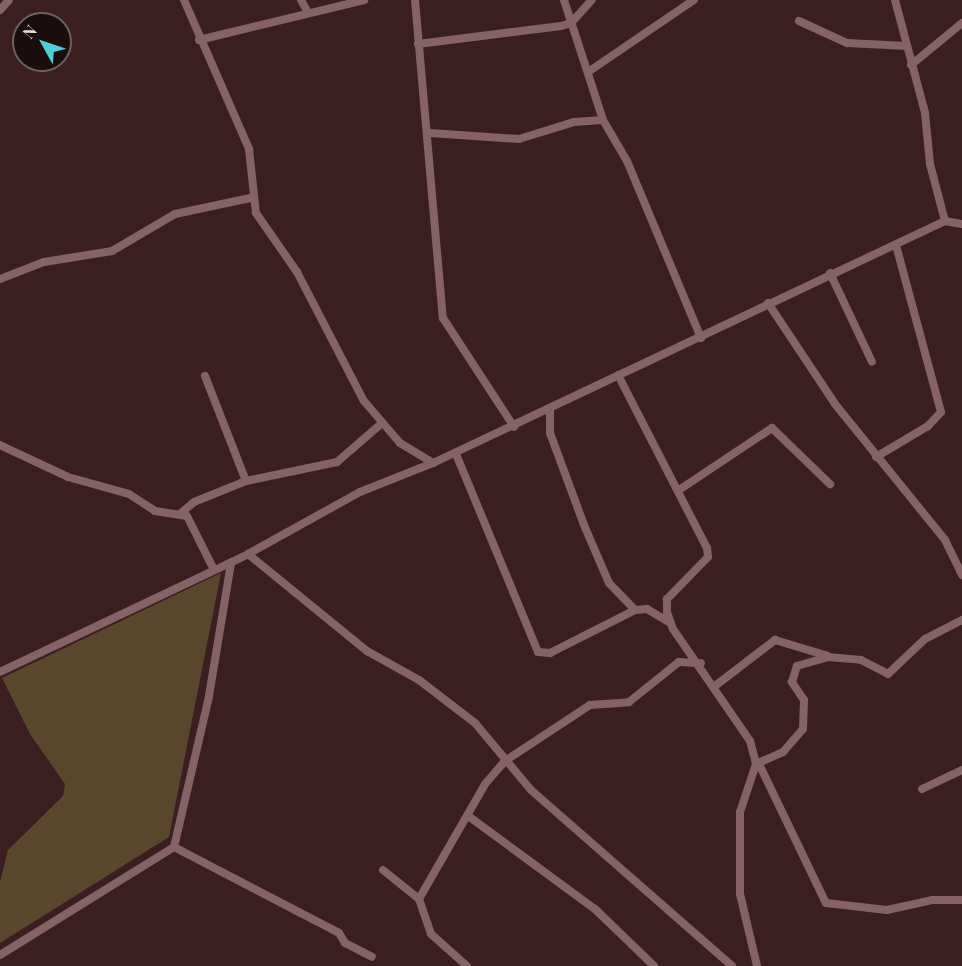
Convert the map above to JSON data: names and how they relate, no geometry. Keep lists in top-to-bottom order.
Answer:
{
  "north": "top left"
}
